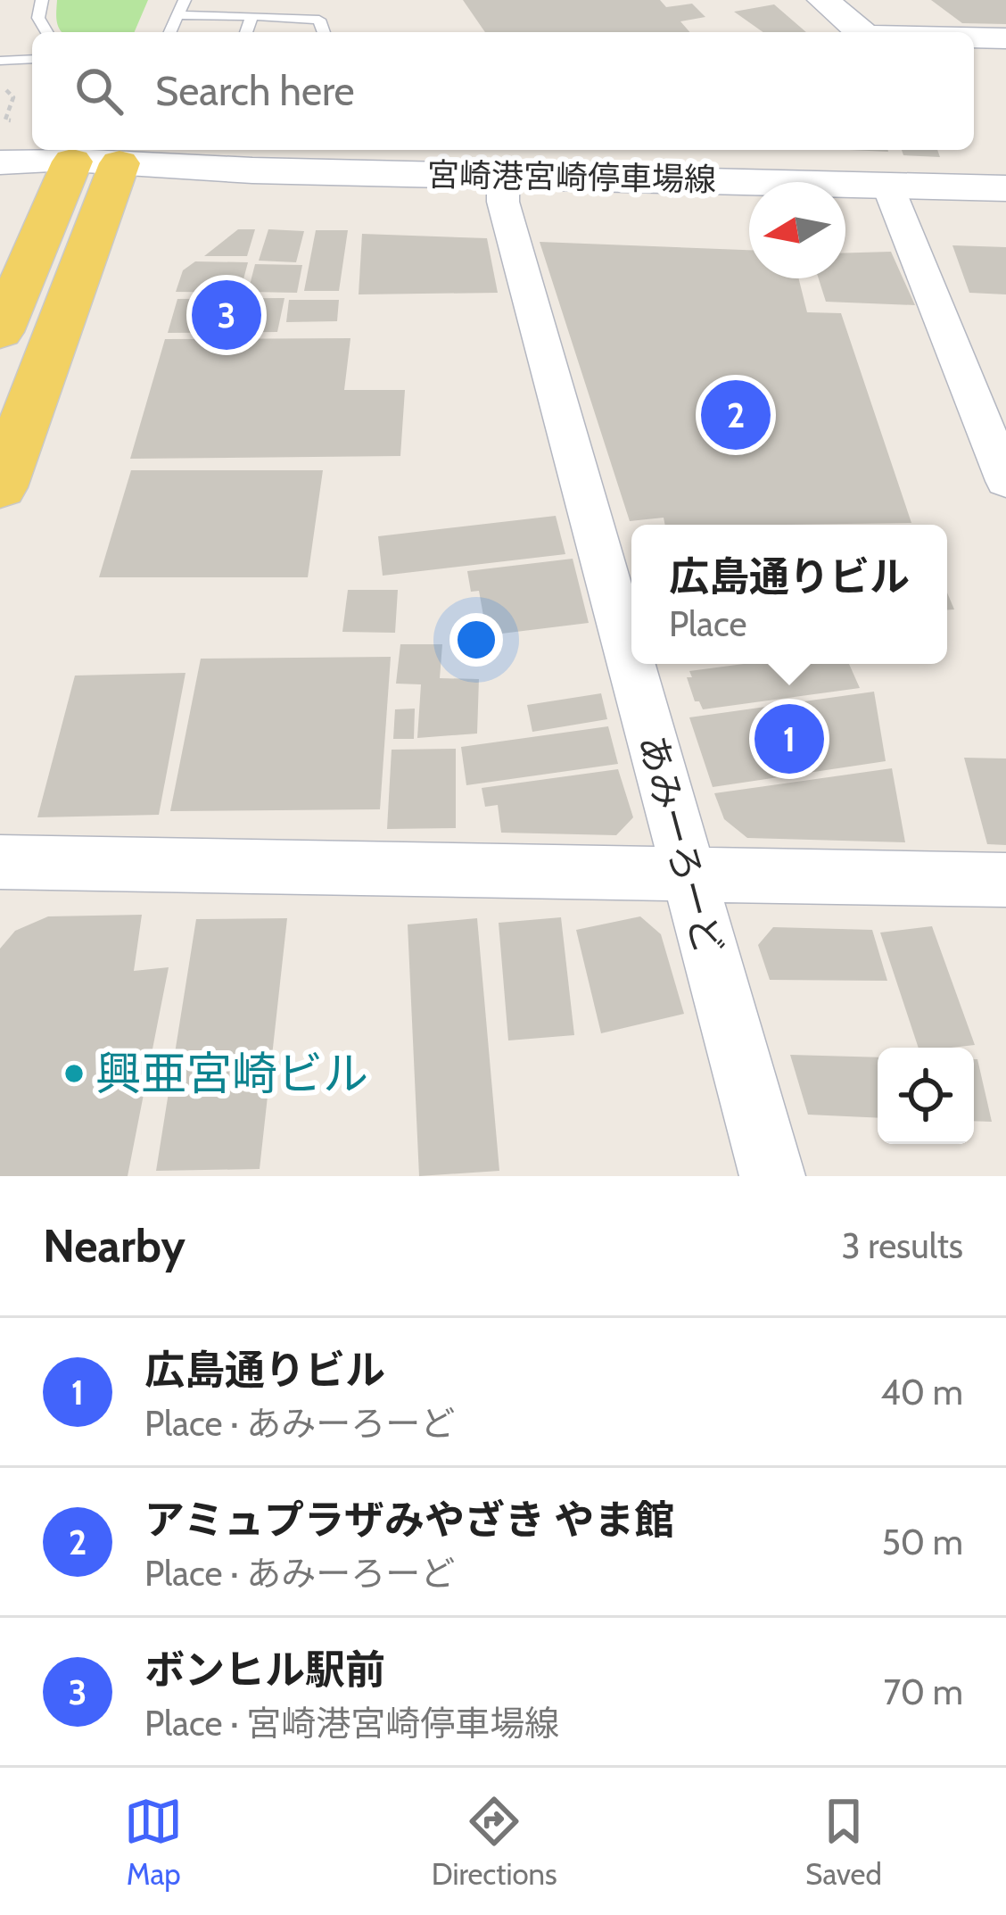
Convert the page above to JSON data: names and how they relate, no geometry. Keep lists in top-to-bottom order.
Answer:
{
  "streets": {
    "main road": ["宮崎港宮崎停車場線"],
    "street": ["あみーろーど"]
  },
  "crossings": [
    ["宮崎港宮崎停車場線", "あみーろーど"]
  ],
  "places": ["興亜宮崎ビル"],
  "north": "left",
  "page": {
    "search": "Search here",
    "pins": ["3", "2", "1"],
    "popup": ["広島通りビル", "Place"],
    "heading": ["Nearby", "3 results"],
    "list": [
      {
        "mark": "1",
        "name": "広島通りビル",
        "note": "Place · あみーろーど",
        "value": "40 m"
      },
      {
        "mark": "2",
        "name": "アミュプラザみやざき やま館",
        "note": "Place · あみーろーど",
        "value": "50 m"
      },
      {
        "mark": "3",
        "name": "ボンヒル駅前",
        "note": "Place · 宮崎港宮崎停車場線",
        "value": "70 m"
      }
    ],
    "nav": ["Map", "Directions", "Saved"]
  }
}
